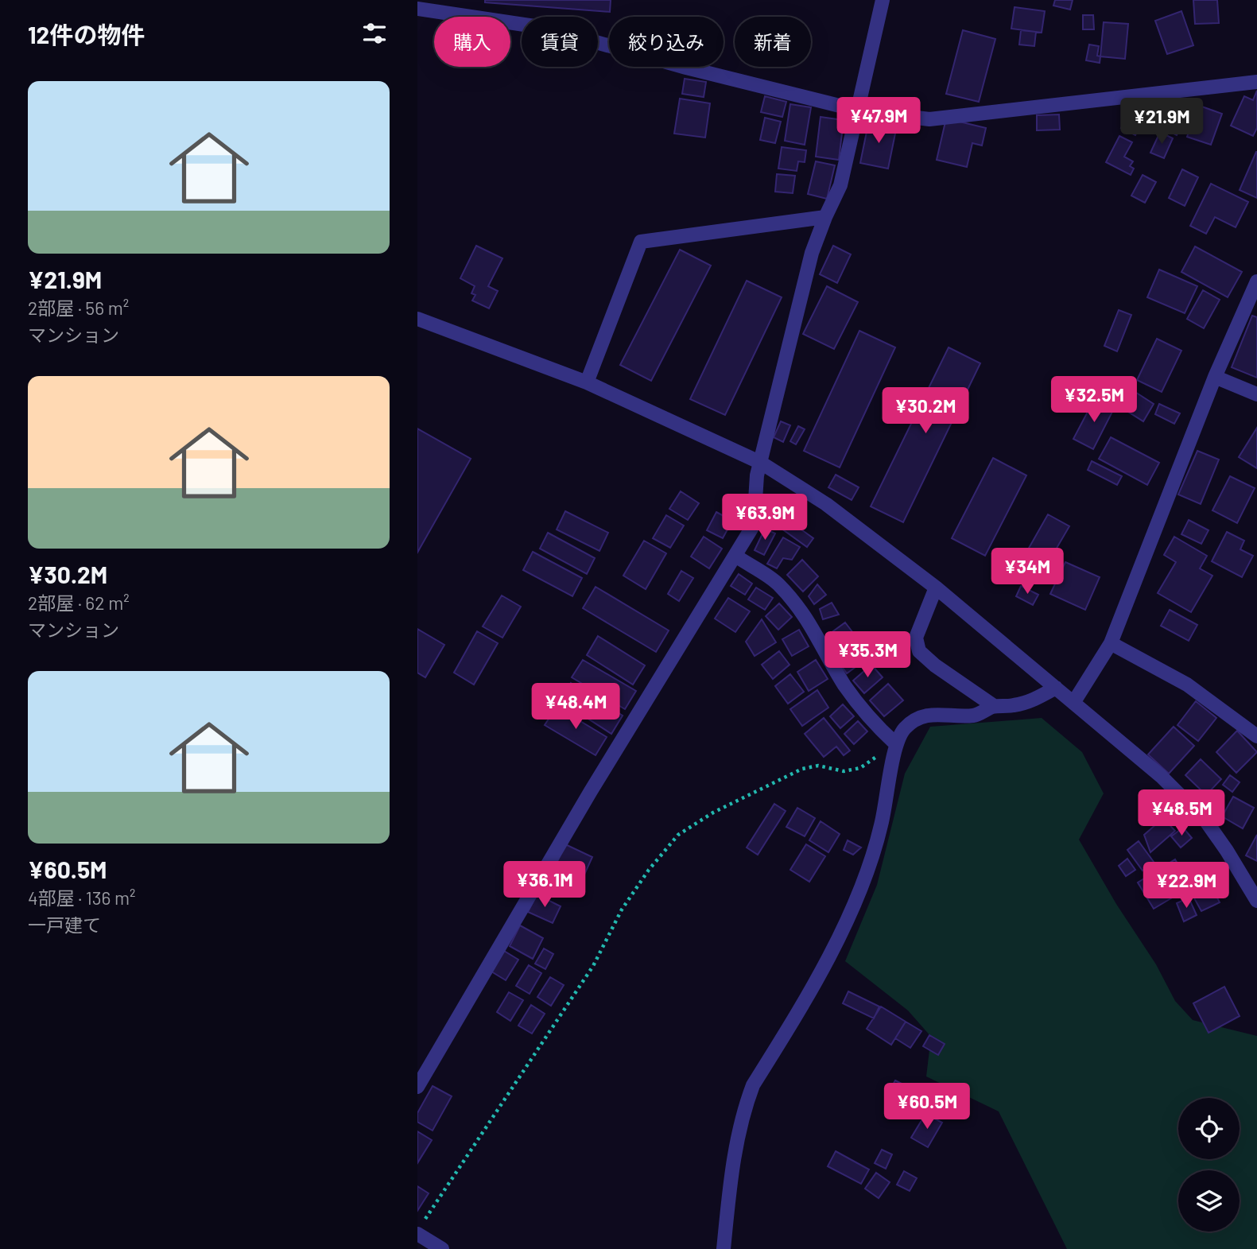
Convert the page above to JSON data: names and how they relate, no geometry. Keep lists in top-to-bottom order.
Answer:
{
  "page": {
    "heading": "12件の物件",
    "chip": [
      "購入",
      "賃貸",
      "絞り込み",
      "新着"
    ],
    "list": [
      {
        "name": "¥21.9M",
        "note": "2部屋 · 56 m² · マンション"
      },
      {
        "name": "¥30.2M",
        "note": "2部屋 · 62 m² · マンション"
      },
      {
        "name": "¥60.5M",
        "note": "4部屋 · 136 m² · 一戸建て"
      }
    ],
    "price": [
      "¥47.9M",
      "¥21.9M",
      "¥32.5M",
      "¥30.2M",
      "¥63.9M",
      "¥34M",
      "¥35.3M",
      "¥48.4M",
      "¥48.5M",
      "¥36.1M",
      "¥22.9M",
      "¥60.5M"
    ]
  }
}
